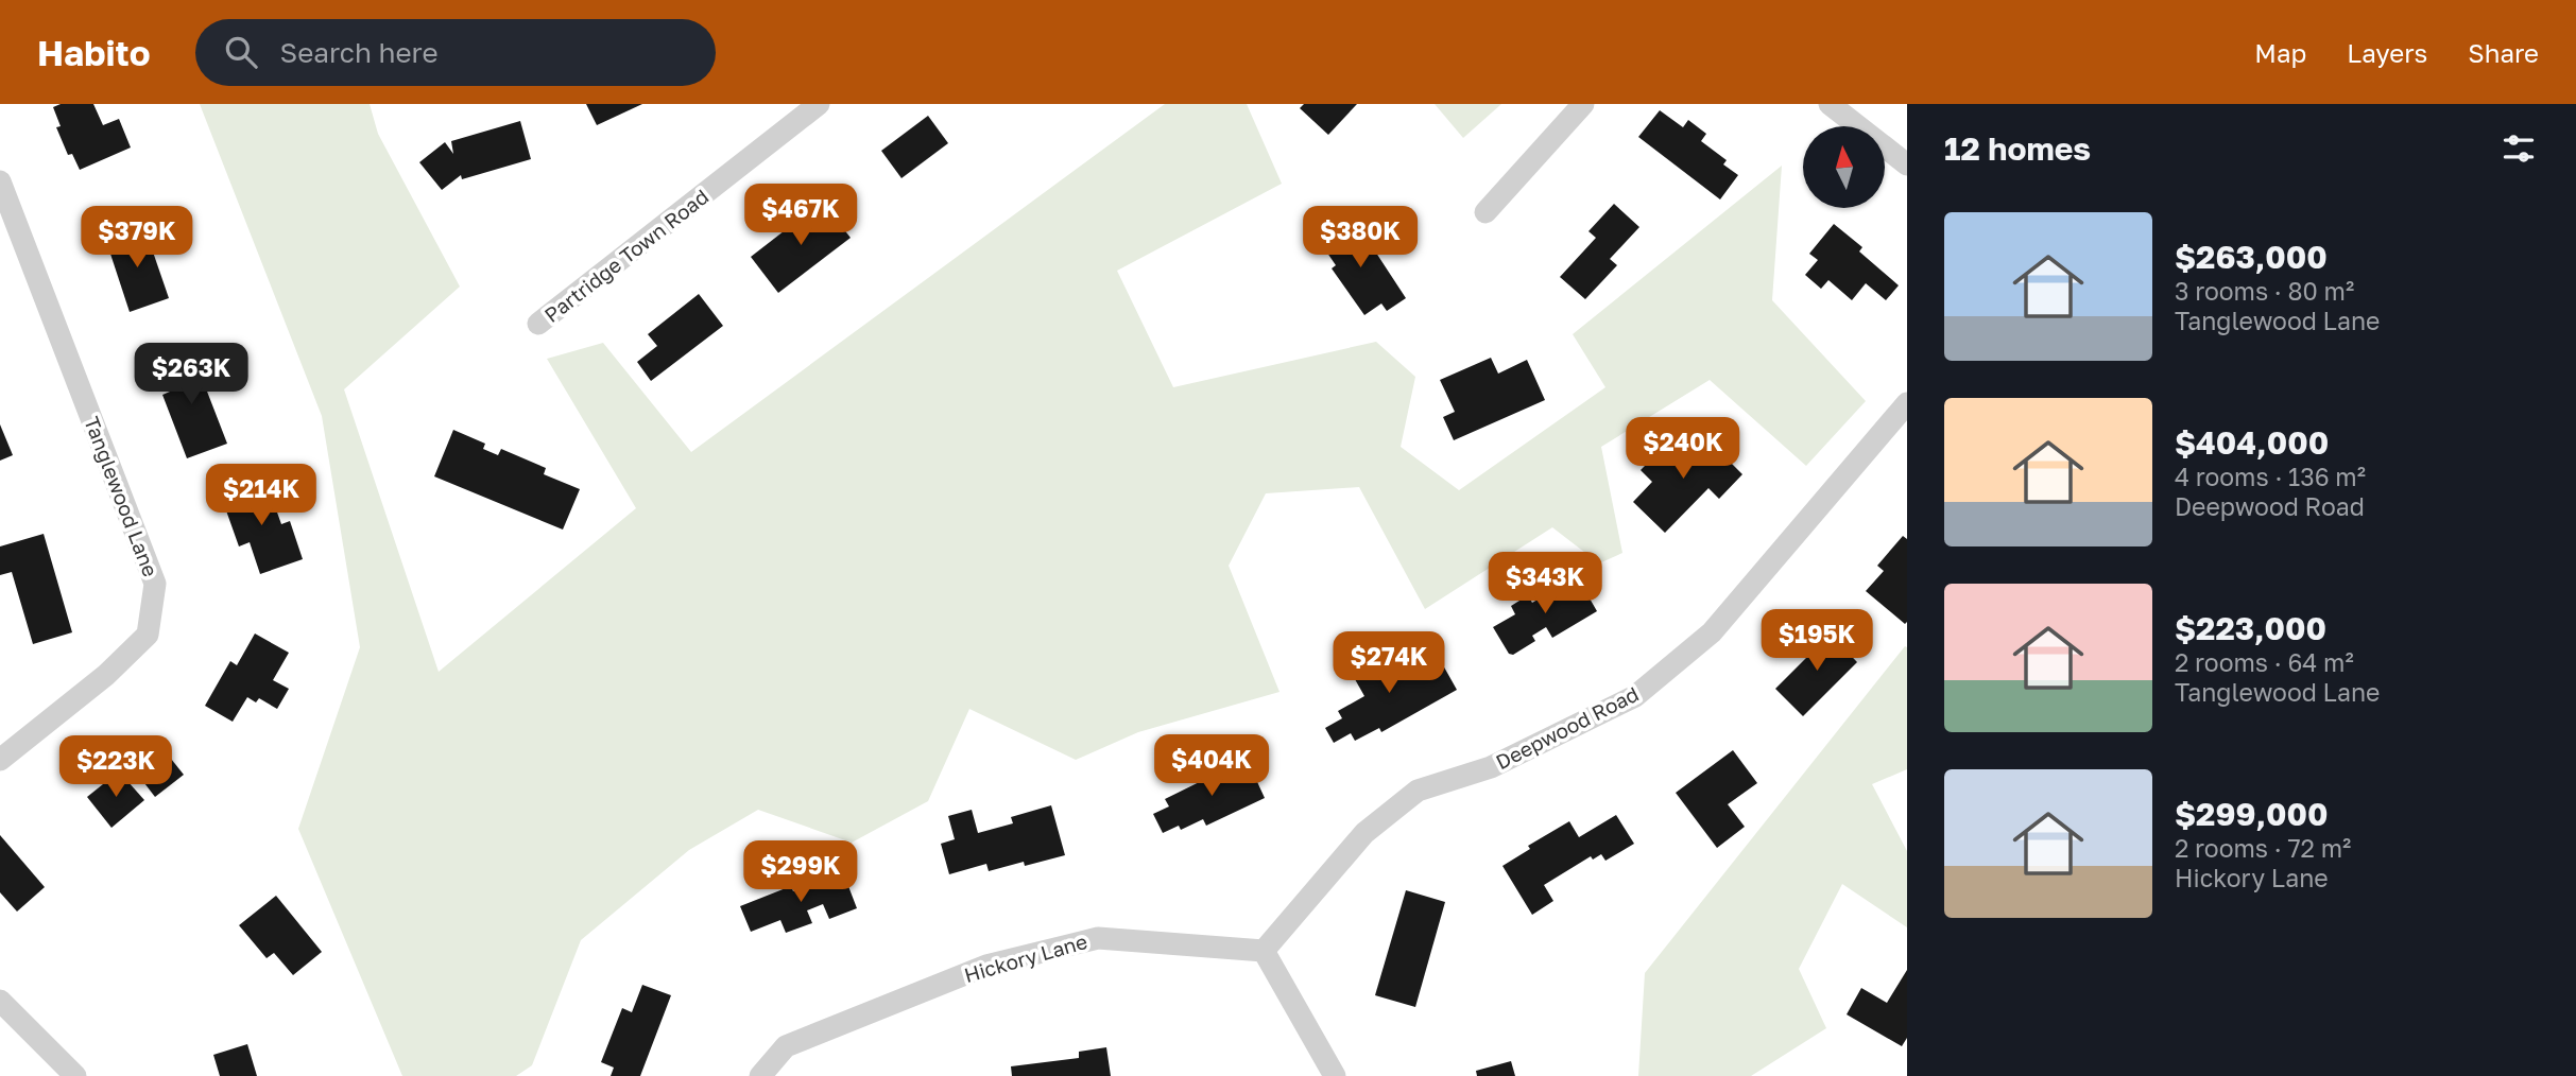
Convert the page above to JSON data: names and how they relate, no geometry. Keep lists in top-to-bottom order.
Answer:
{
  "streets": {
    "street": [
      "Partridge Town Road",
      "Tanglewood Lane",
      "Deepwood Road",
      "Hickory Lane"
    ]
  },
  "crossings": [
    ["Deepwood Road", "Hickory Lane"]
  ],
  "north": "top",
  "page": {
    "header": "Habito",
    "search": "Search here",
    "nav": ["Map", "Layers", "Share"],
    "heading": "12 homes",
    "price": [
      "$467K",
      "$379K",
      "$380K",
      "$263K",
      "$240K",
      "$214K",
      "$343K",
      "$195K",
      "$274K",
      "$404K",
      "$223K",
      "$299K"
    ],
    "list": [
      {
        "name": "$263,000",
        "note": "3 rooms · 80 m² · Tanglewood Lane"
      },
      {
        "name": "$404,000",
        "note": "4 rooms · 136 m² · Deepwood Road"
      },
      {
        "name": "$223,000",
        "note": "2 rooms · 64 m² · Tanglewood Lane"
      },
      {
        "name": "$299,000",
        "note": "2 rooms · 72 m² · Hickory Lane"
      }
    ]
  }
}
